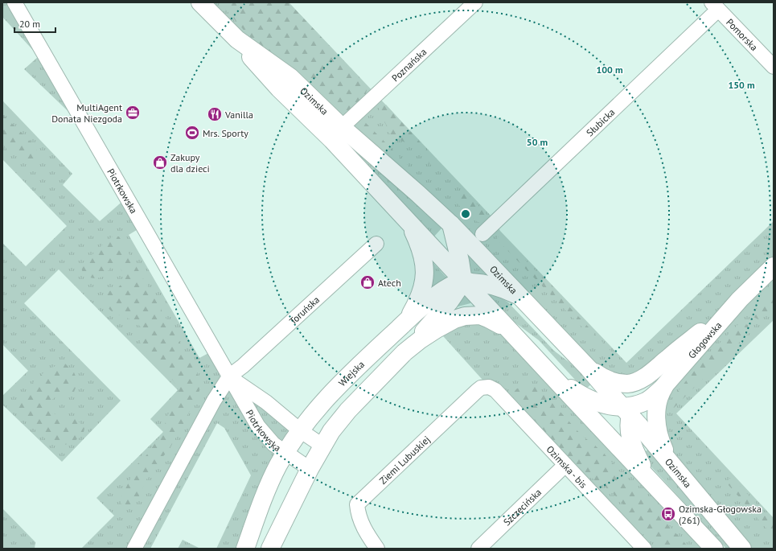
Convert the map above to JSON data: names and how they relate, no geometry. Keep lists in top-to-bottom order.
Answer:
{
  "streets": {
    "street": [
      "Pomorska",
      "Poznańska",
      "Ozimska",
      "Słubicka",
      "Piotrkowska",
      "Toruńska",
      "Głogowska",
      "Wiejska",
      "Ziemi Lubuskiej",
      "Ozimska - bis",
      "Szczecińska"
    ]
  },
  "crossings": [
    ["Pomorska", "Słubicka"],
    ["Poznańska", "Ozimska"],
    ["Ozimska", "Głogowska"],
    ["Ozimska", "Wiejska"],
    ["Piotrkowska", "Toruńska"],
    ["Piotrkowska", "Wiejska"],
    ["Ziemi Lubuskiej", "Ozimska - bis"],
    ["Ozimska - bis", "Szczecińska"]
  ],
  "places": {
    "office": ["MultiAgent Donata Niezgoda"],
    "restaurant": ["Vanilla"],
    "sports": ["Mrs. Sporty"],
    "shop": ["Zakupy dla dzieci", "Atech"],
    "bus stop": ["Ozimska-Głogowska (261)"]
  },
  "scale_bar": "20 m",
  "rings": ["100 m", "150 m", "50 m"]
}
